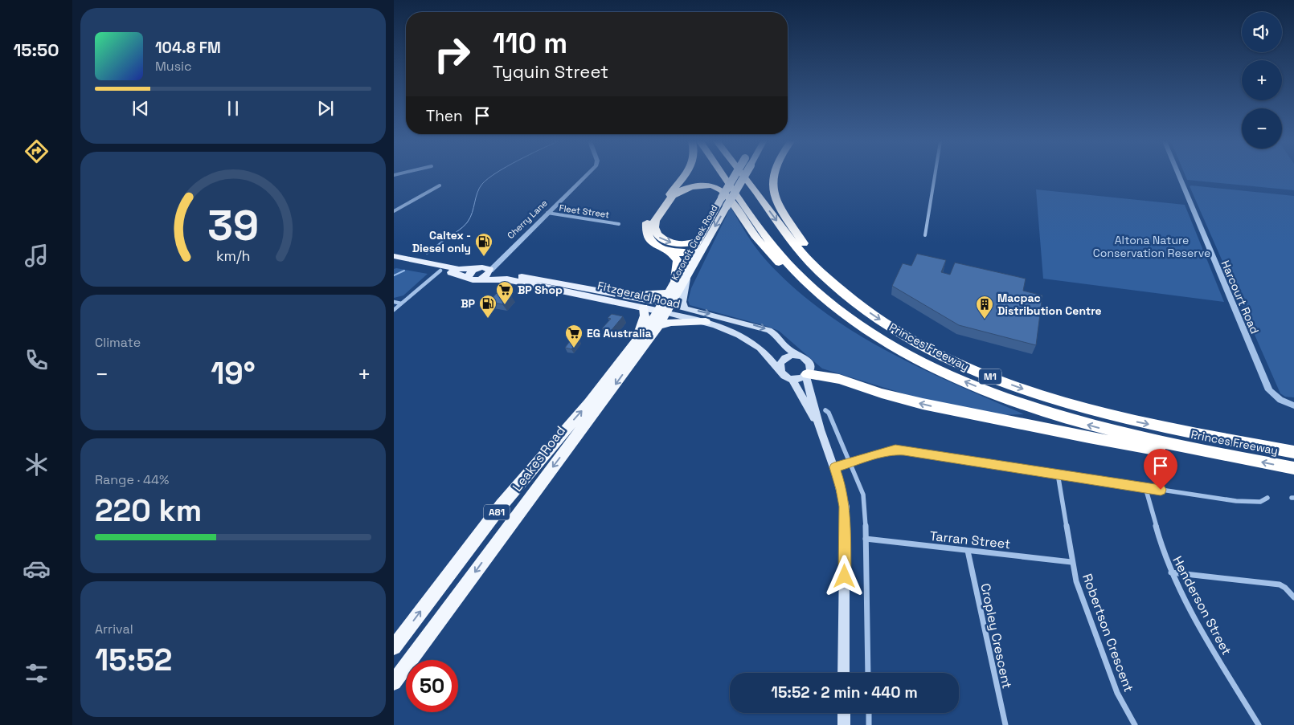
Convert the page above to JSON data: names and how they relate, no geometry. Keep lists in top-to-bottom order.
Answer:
{
  "streets": {
    "highway": [
      "Kororoit Creek Road",
      "Princes Freeway",
      "M1",
      "Leakes Road",
      "A81"
    ],
    "main road": ["Fitzgerald Road"],
    "street": [
      "Fleet Street",
      "Cherry Lane",
      "Harcourt Road",
      "Tarran Street",
      "Henderson Street",
      "Robertson Crescent",
      "Cropley Crescent"
    ]
  },
  "crossings": [
    ["Fleet Street", "Cherry Lane"],
    ["Cherry Lane", "Fitzgerald Road"],
    ["Kororoit Creek Road", "Fitzgerald Road"],
    ["Kororoit Creek Road", "Leakes Road"],
    ["Fitzgerald Road", "Leakes Road"],
    ["Tarran Street", "Robertson Crescent"],
    ["Tarran Street", "Cropley Crescent"]
  ],
  "parks": ["Altona Nature Conservation Reserve"],
  "places": {
    "fuel station": ["Caltex - Diesel only", "BP"],
    "supermarket": ["BP Shop", "EG Australia"],
    "building": ["Macpac Distribution Centre"]
  },
  "page": {
    "tabs": "15:50",
    "map_buttons": ["+", "−"],
    "turn": ["110 m", "Tyquin Street"],
    "song": ["104.8 FM", "Music"],
    "then": "Then",
    "tile": [
      "Climate",
      ["Range · 44%", "220 km"],
      ["Arrival", "15:52"]
    ],
    "heat": ["−", "19°", "+"],
    "limit": "50",
    "trip": "15:52 · 2 min · 440 m",
    "gauge": ["39", "km/h"]
  }
}
